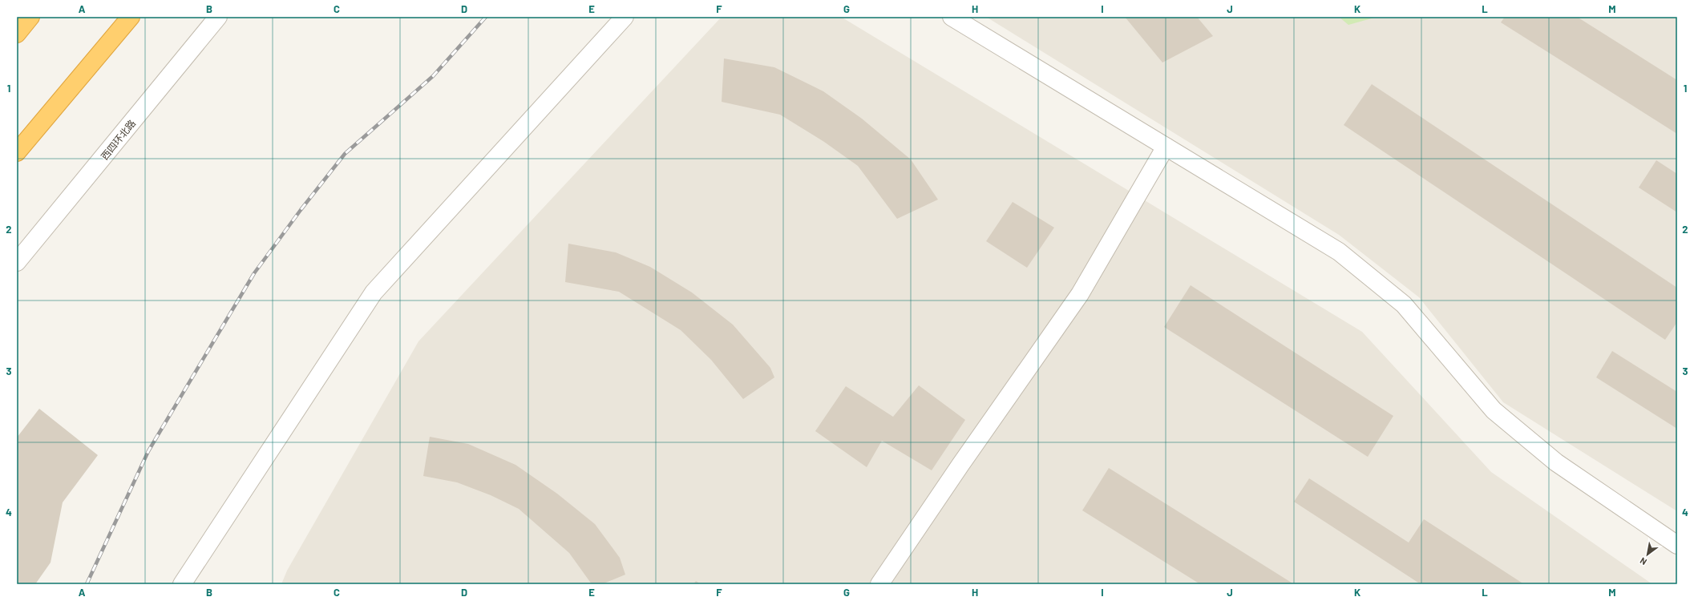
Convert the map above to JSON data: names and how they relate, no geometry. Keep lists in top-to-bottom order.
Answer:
{
  "streets": {
    "street": ["西四环北路"]
  },
  "north": "bottom left",
  "grid": {
    "columns": [
      "A",
      "B",
      "C",
      "D",
      "E",
      "F",
      "G",
      "H",
      "I",
      "J",
      "K",
      "L",
      "M"
    ],
    "rows": [
      "1",
      "2",
      "3",
      "4"
    ]
  }
}
